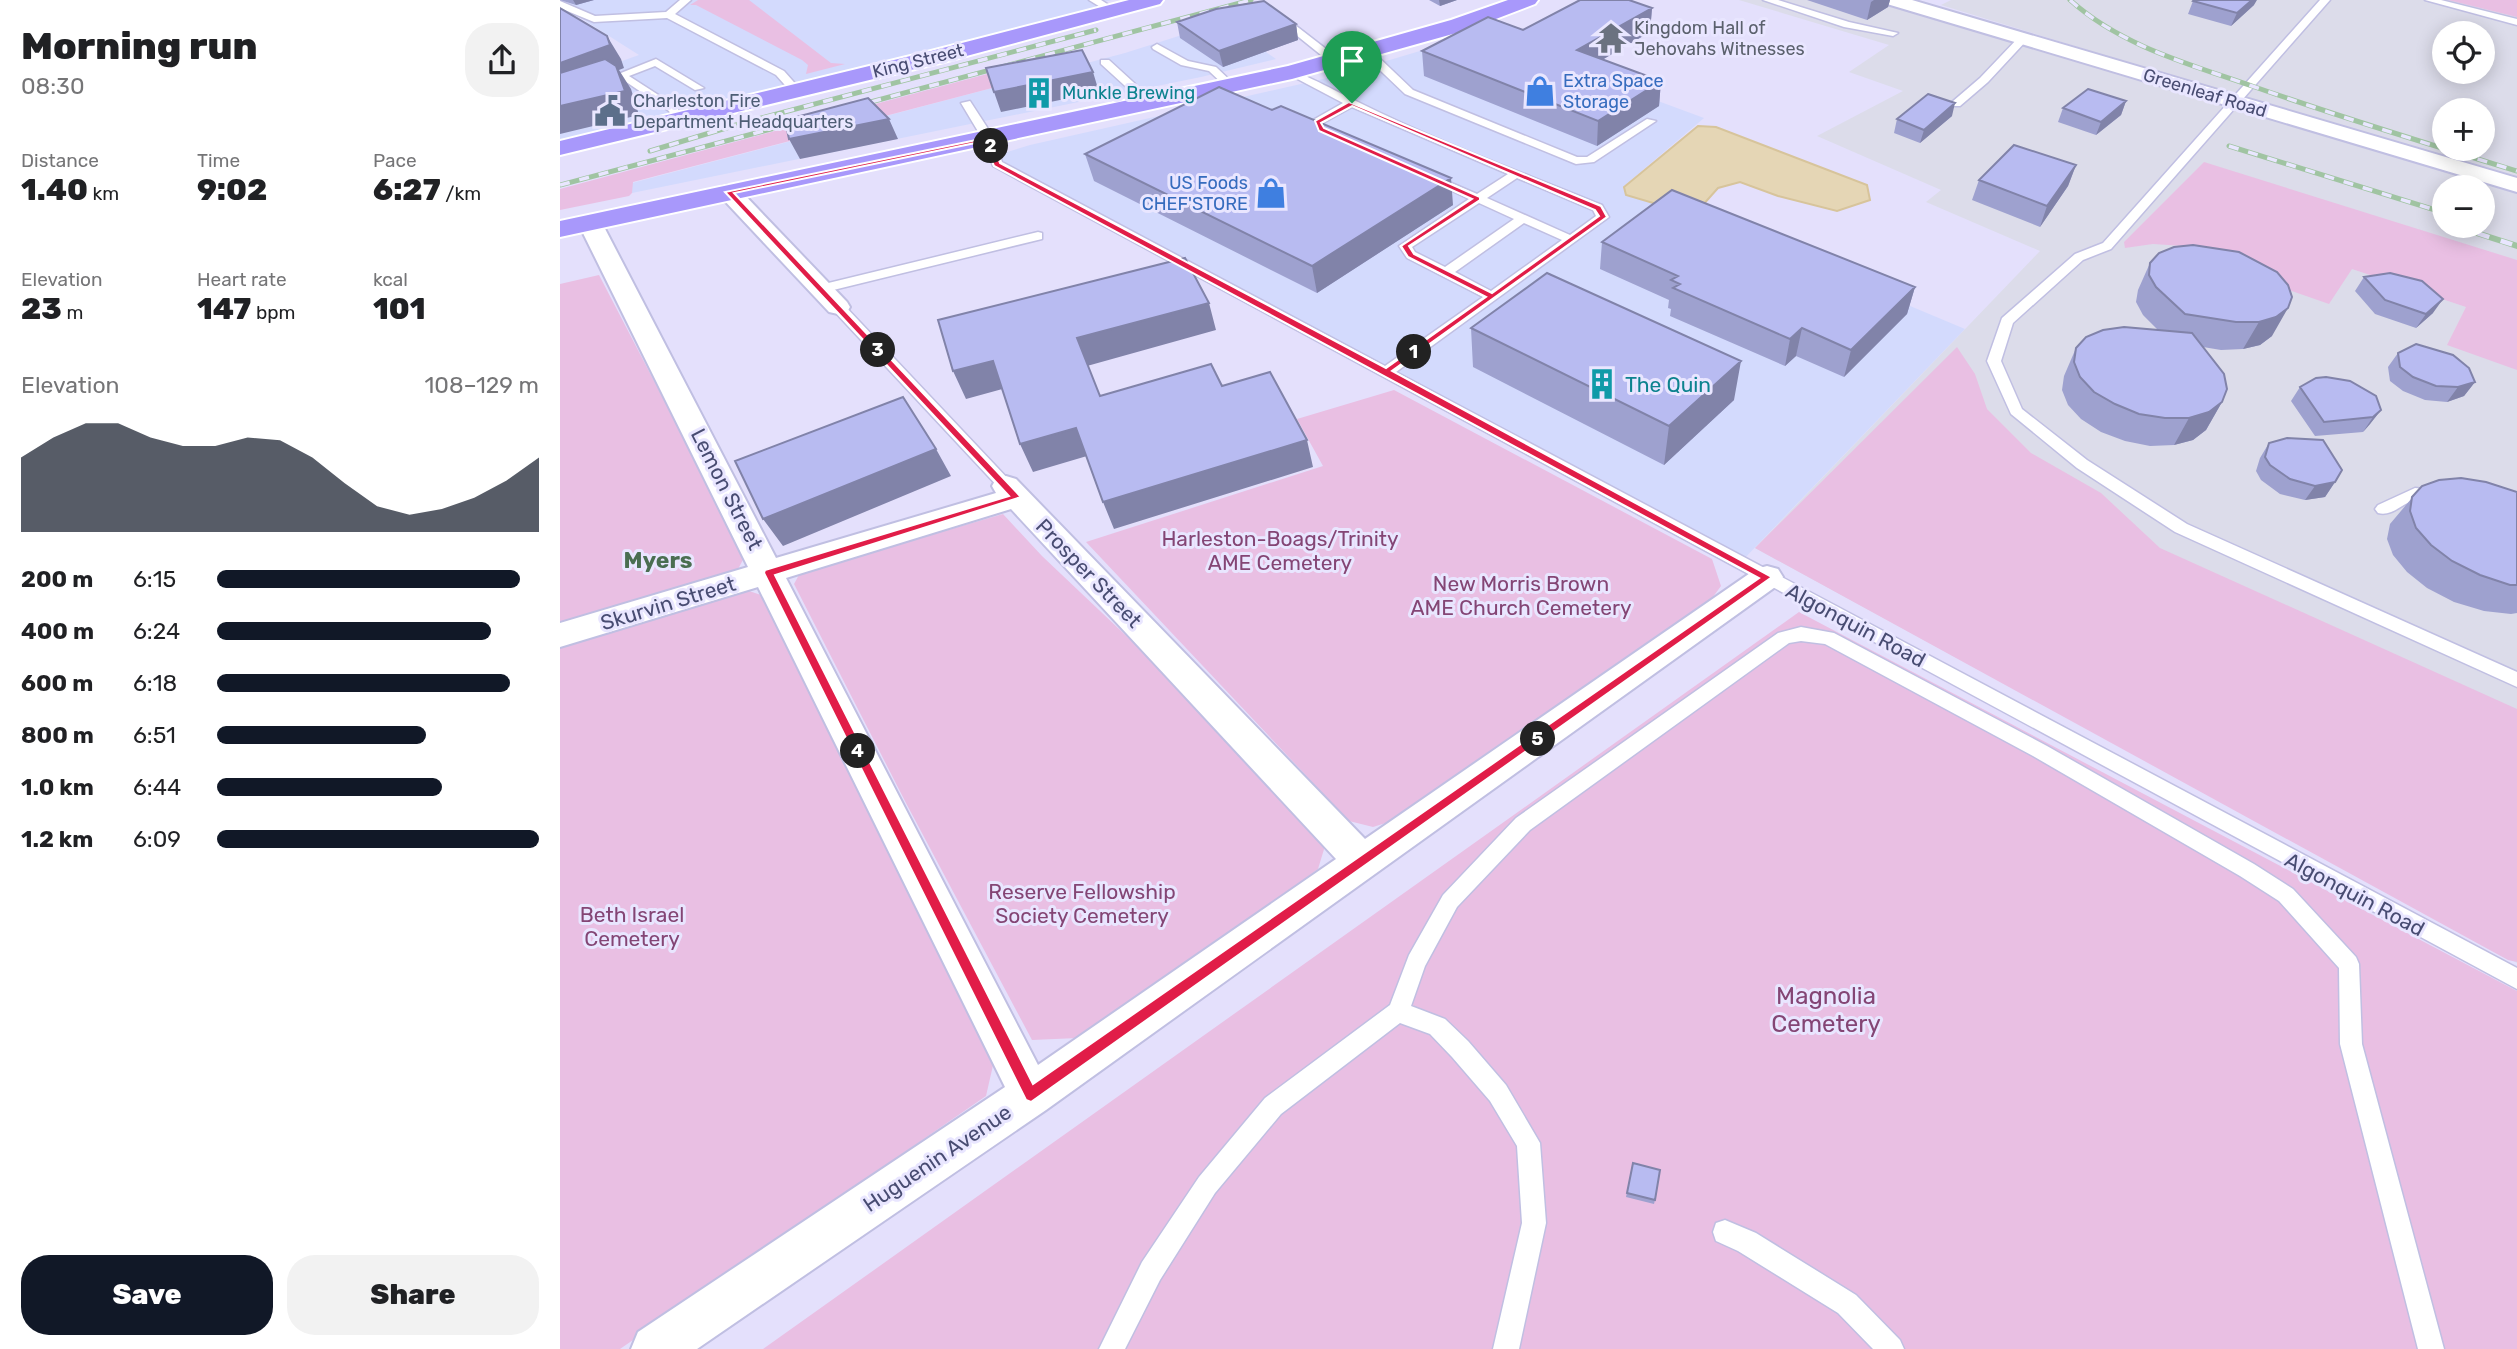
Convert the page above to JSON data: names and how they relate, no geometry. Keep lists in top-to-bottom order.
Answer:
{
  "streets": {
    "main road": ["King Street"],
    "street": [
      "Greenleaf Road",
      "Lemon Street",
      "Prosper Street",
      "Skurvin Street",
      "Huguenin Avenue"
    ],
    "lane": ["Algonquin Road"]
  },
  "crossings": [
    ["Lemon Street", "Skurvin Street"],
    ["Lemon Street", "Huguenin Avenue"],
    ["Prosper Street", "Skurvin Street"],
    ["Prosper Street", "Huguenin Avenue"],
    ["Algonquin Road", "Huguenin Avenue"]
  ],
  "districts": ["Myers"],
  "parks": [
    "Harleston-Boags/Trinity AME Cemetery",
    "New Morris Brown AME Church Cemetery",
    "Reserve Fellowship Society Cemetery",
    "Beth Israel Cemetery",
    "Magnolia Cemetery"
  ],
  "places": {
    "temple": ["Kingdom Hall of Jehovahs Witnesses"],
    "shop": ["Extra Space Storage", "US Foods CHEF'STORE"],
    "building": ["Munkle Brewing", "The Quin"],
    "public building": ["Charleston Fire Department Headquarters"]
  },
  "page": {
    "heading": ["Morning run", "08:30"],
    "map_buttons": ["+", "−"],
    "stats": [
      ["Distance", "1.40 km"],
      ["Time", "9:02"],
      ["Pace", "6:27 /km"],
      ["Elevation", "23 m"],
      ["Heart rate", "147 bpm"],
      ["kcal", "101"]
    ],
    "pins": [
      "2",
      "3",
      "1",
      "5",
      "4"
    ],
    "chart": ["Elevation", "108–129 m"],
    "list": [
      {
        "name": "200 m",
        "note": "6:15"
      },
      {
        "name": "400 m",
        "note": "6:24"
      },
      {
        "name": "600 m",
        "note": "6:18"
      },
      {
        "name": "800 m",
        "note": "6:51"
      },
      {
        "name": "1.0 km",
        "note": "6:44"
      },
      {
        "name": "1.2 km",
        "note": "6:09"
      }
    ],
    "buttons": ["Save", "Share"]
  }
}
